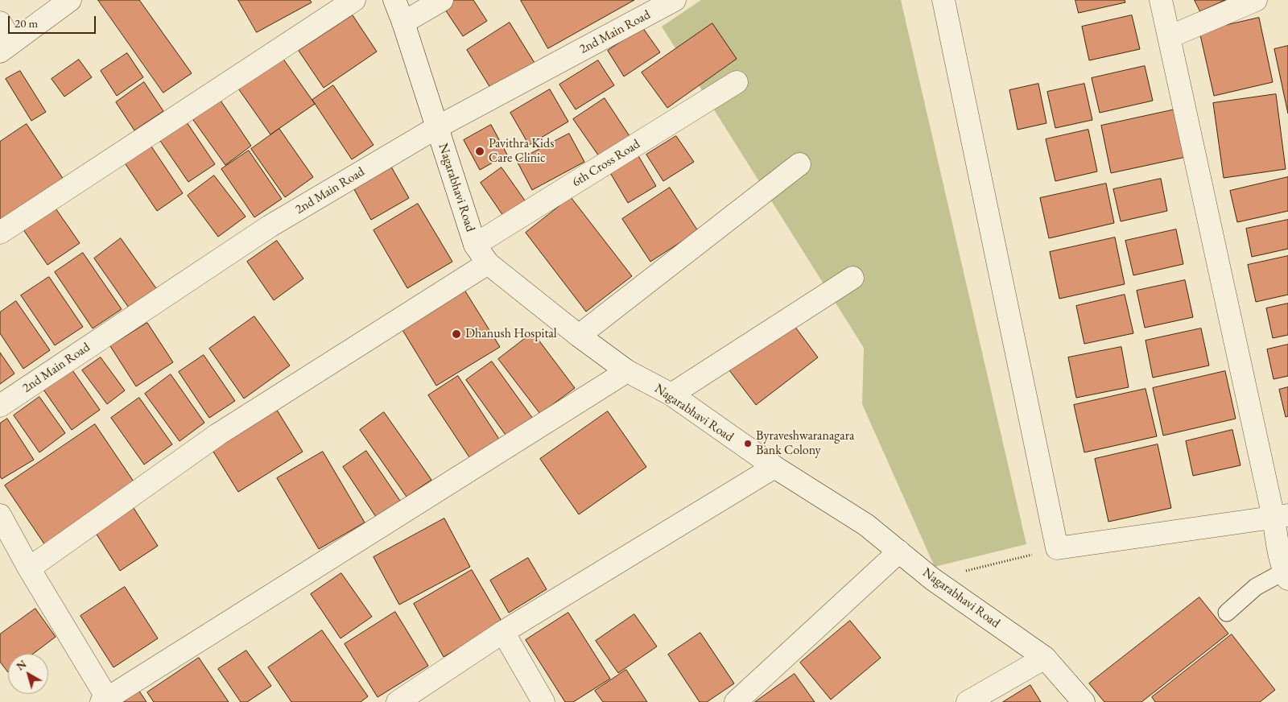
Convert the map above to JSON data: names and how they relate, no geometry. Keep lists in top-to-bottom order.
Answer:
{
  "streets": {
    "street": ["2nd Main Road", "6th Cross Road", "Nagarabhavi Road"]
  },
  "crossings": [
    ["2nd Main Road", "Nagarabhavi Road"],
    ["6th Cross Road", "Nagarabhavi Road"]
  ],
  "places": ["Pavithra Kids Care Clinic", "Dhanush Hospital", "Byraveshwaranagara Bank Colony"],
  "scale_bar": "20 m",
  "north": "top left"
}
